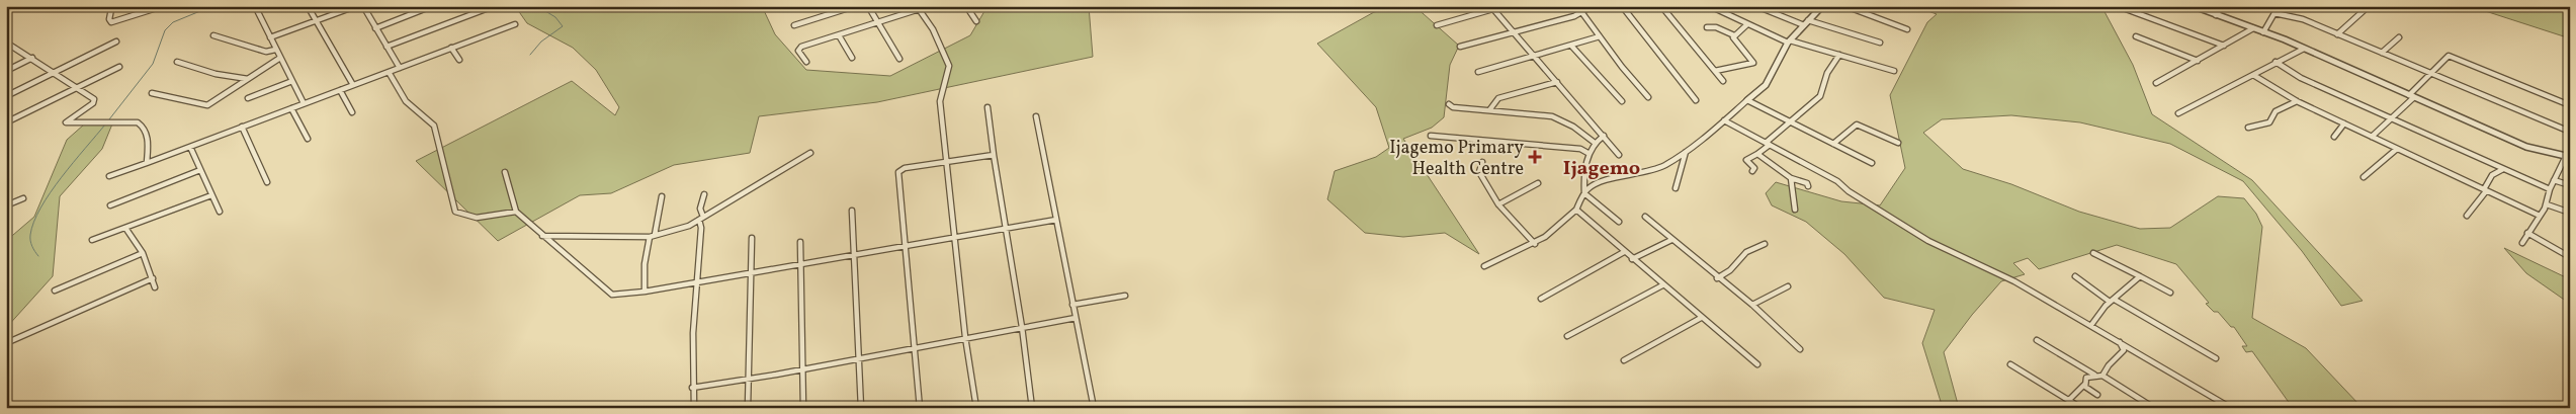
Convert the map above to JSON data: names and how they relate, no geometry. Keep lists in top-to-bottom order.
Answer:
{
  "districts": ["Ijagemo"],
  "places": {
    "health": ["Ijagemo Primary Health Centre"]
  }
}
